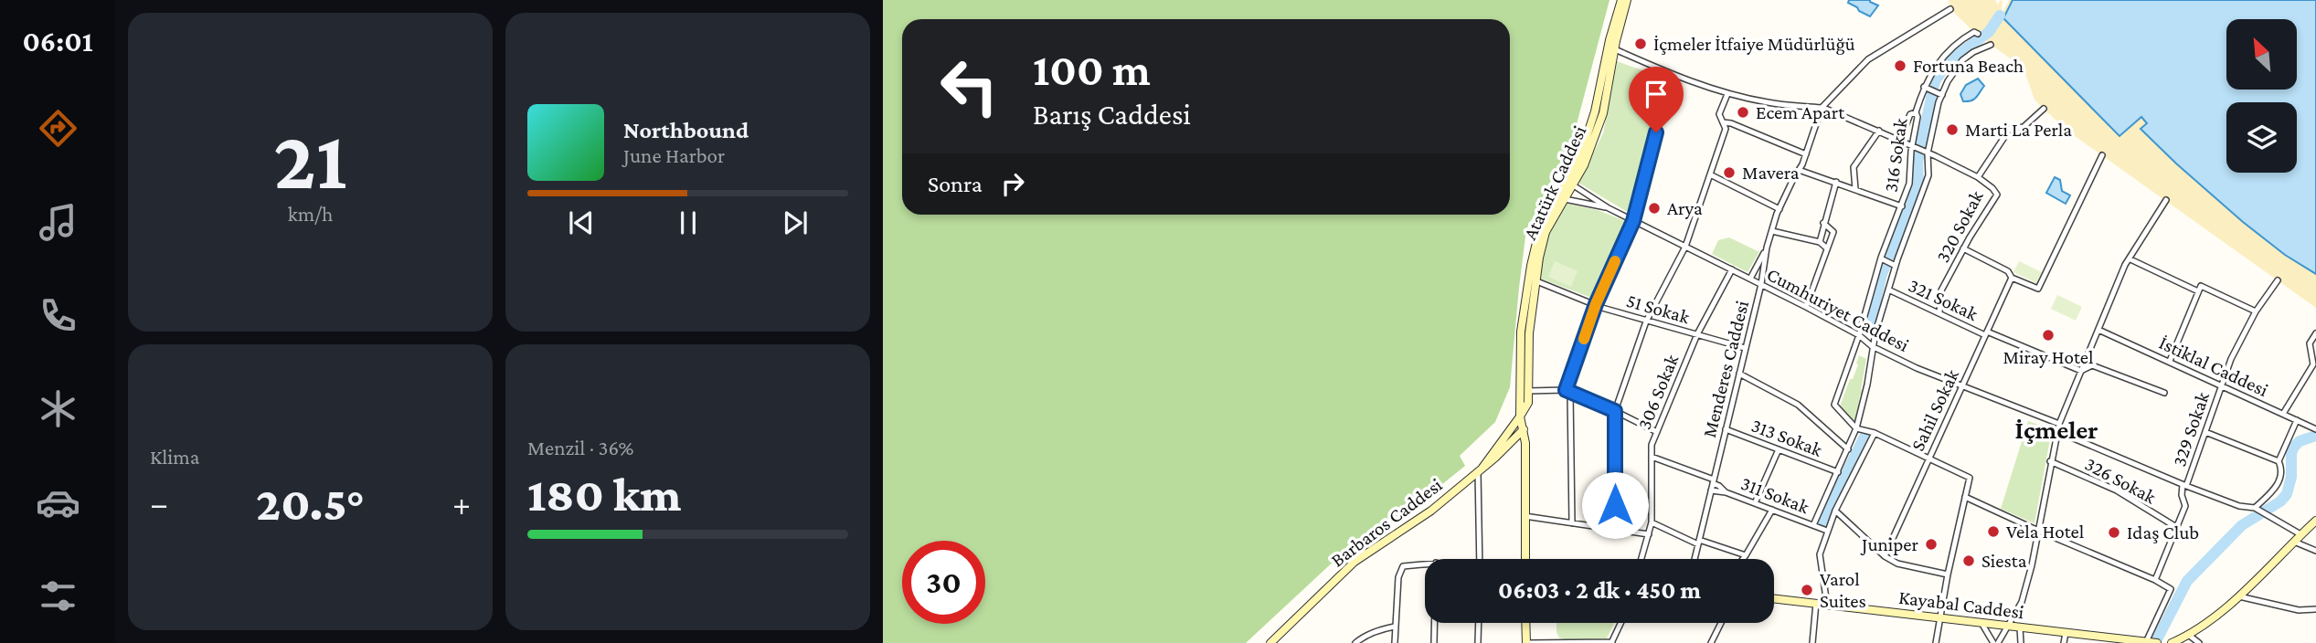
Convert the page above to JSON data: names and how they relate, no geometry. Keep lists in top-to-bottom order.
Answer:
{
  "streets": {
    "street": [
      "316 Sokak",
      "Atatürk Caddesi",
      "320 Sokak",
      "321 Sokak",
      "51 Sokak",
      "Cumhuriyet Caddesi",
      "İstiklal Caddesi",
      "Menderes Caddesi",
      "306 Sokak",
      "Sahil Sokak",
      "329 Sokak",
      "313 Sokak",
      "326 Sokak",
      "311 Sokak",
      "Barbaros Caddesi",
      "Kayabal Caddesi"
    ]
  },
  "crossings": [
    ["316 Sokak", "320 Sokak"],
    ["316 Sokak", "Cumhuriyet Caddesi"],
    ["Atatürk Caddesi", "320 Sokak"],
    ["Atatürk Caddesi", "51 Sokak"],
    ["Atatürk Caddesi", "Cumhuriyet Caddesi"],
    ["Atatürk Caddesi", "Barbaros Caddesi"],
    ["320 Sokak", "321 Sokak"],
    ["320 Sokak", "Menderes Caddesi"],
    ["321 Sokak", "Sahil Sokak"],
    ["51 Sokak", "Menderes Caddesi"],
    ["51 Sokak", "306 Sokak"],
    ["Cumhuriyet Caddesi", "Menderes Caddesi"],
    ["Cumhuriyet Caddesi", "306 Sokak"],
    ["Cumhuriyet Caddesi", "Sahil Sokak"],
    ["İstiklal Caddesi", "329 Sokak"],
    ["Menderes Caddesi", "313 Sokak"],
    ["329 Sokak", "326 Sokak"]
  ],
  "districts": ["İçmeler"],
  "places": [
    "İçmeler İtfaiye Müdürlüğü",
    "Fortuna Beach",
    "Ecem Apart",
    "Marti La Perla",
    "Mavera",
    "Arya",
    "Miray Hotel",
    "Vela Hotel",
    "Idaş Club",
    "Juniper",
    "Siesta",
    "Varol Suites"
  ],
  "north": "top left",
  "page": {
    "tabs": "06:01",
    "tile": [
      ["21", "km/h"],
      "Klima",
      ["Menzil · 36%", "180 km"]
    ],
    "turn": ["100 m", "Barış Caddesi"],
    "song": ["Northbound", "June Harbor"],
    "then": "Sonra",
    "heat": ["−", "20.5°", "+"],
    "limit": "30",
    "trip": "06:03 · 2 dk · 450 m"
  }
}
